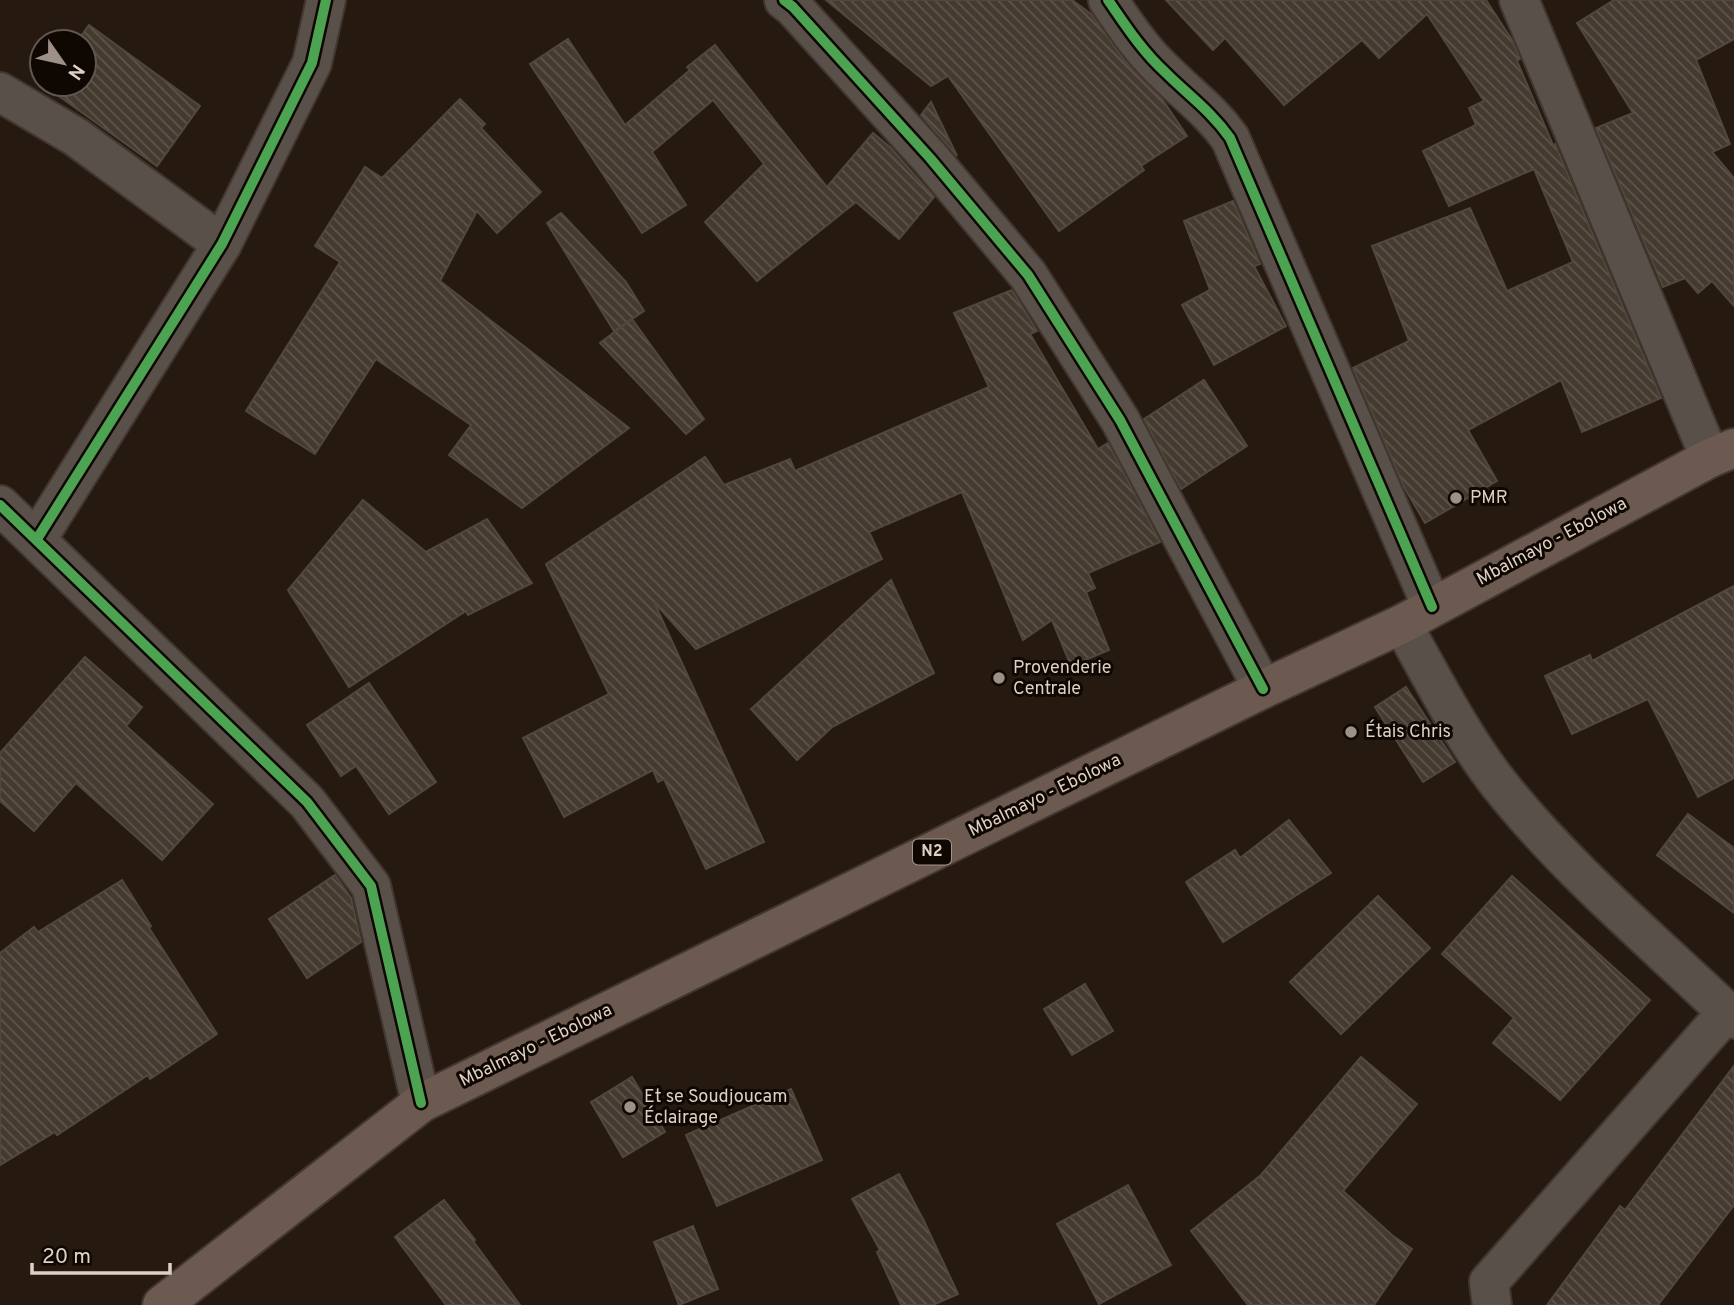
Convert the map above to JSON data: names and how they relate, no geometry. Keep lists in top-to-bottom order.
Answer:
{
  "streets": {
    "highway": ["Mbalmayo - Ebolowa", "N2"]
  },
  "places": [
    "PMR",
    "Provenderie Centrale",
    "Étais Chris",
    "Et se Soudjoucam Éclairage"
  ],
  "scale_bar": "20 m",
  "north": "bottom right"
}
